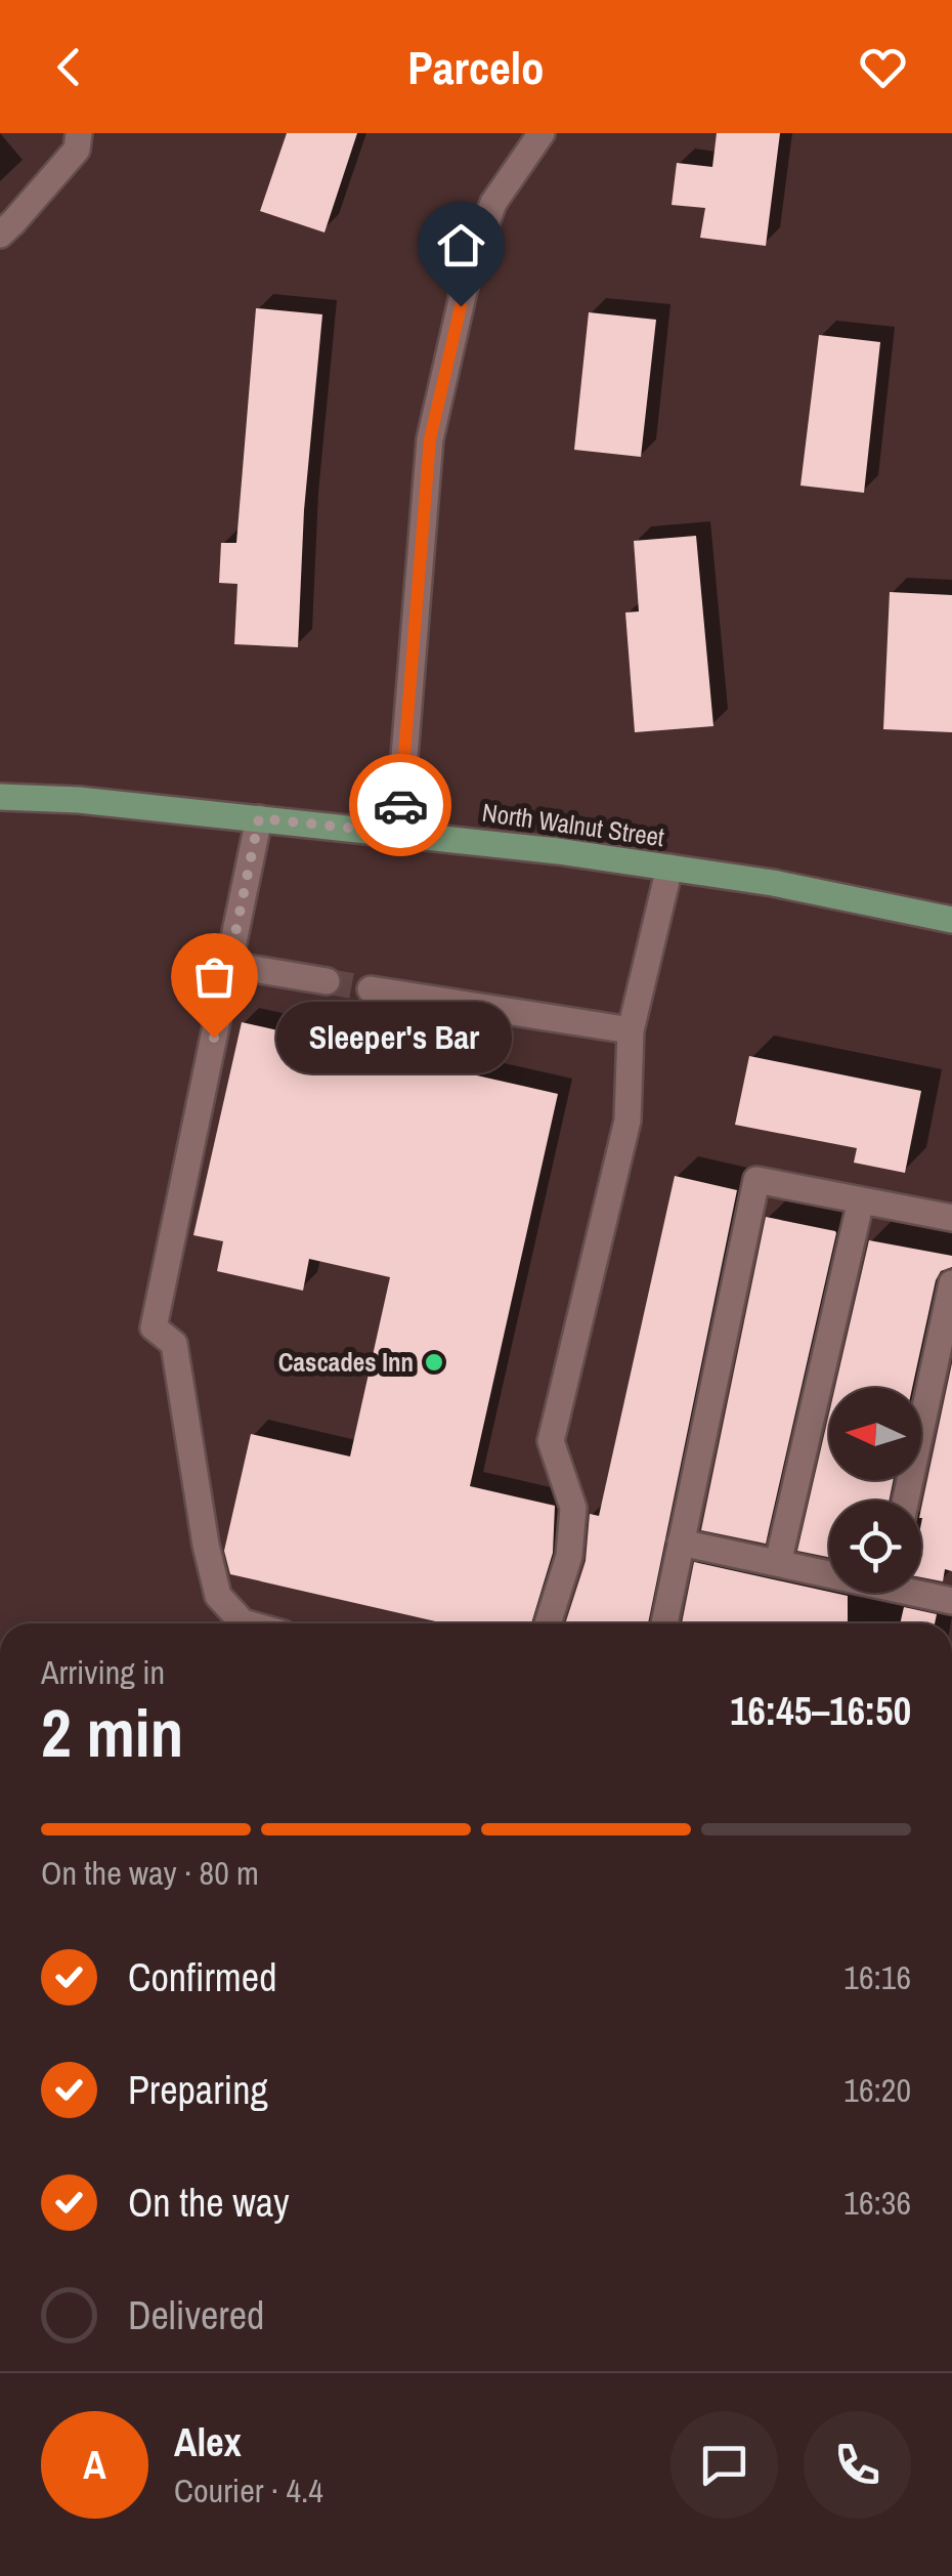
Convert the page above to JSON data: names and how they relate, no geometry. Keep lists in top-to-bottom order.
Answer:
{
  "streets": {
    "main road": ["North Walnut Street"]
  },
  "places": ["Sleeper's Bar", "Cascades Inn"],
  "north": "left",
  "page": {
    "header": "Parcelo",
    "bubble": "Sleeper's Bar",
    "heading": ["2 min", "Arriving in", "16:45–16:50"],
    "panel": ["Alex", "Courier · 4.4"],
    "bar": "On the way · 80 m",
    "list": [
      ["Confirmed", "16:16"],
      ["Preparing", "16:20"],
      ["On the way", "16:36"],
      "Delivered"
    ],
    "round": "A"
  }
}
